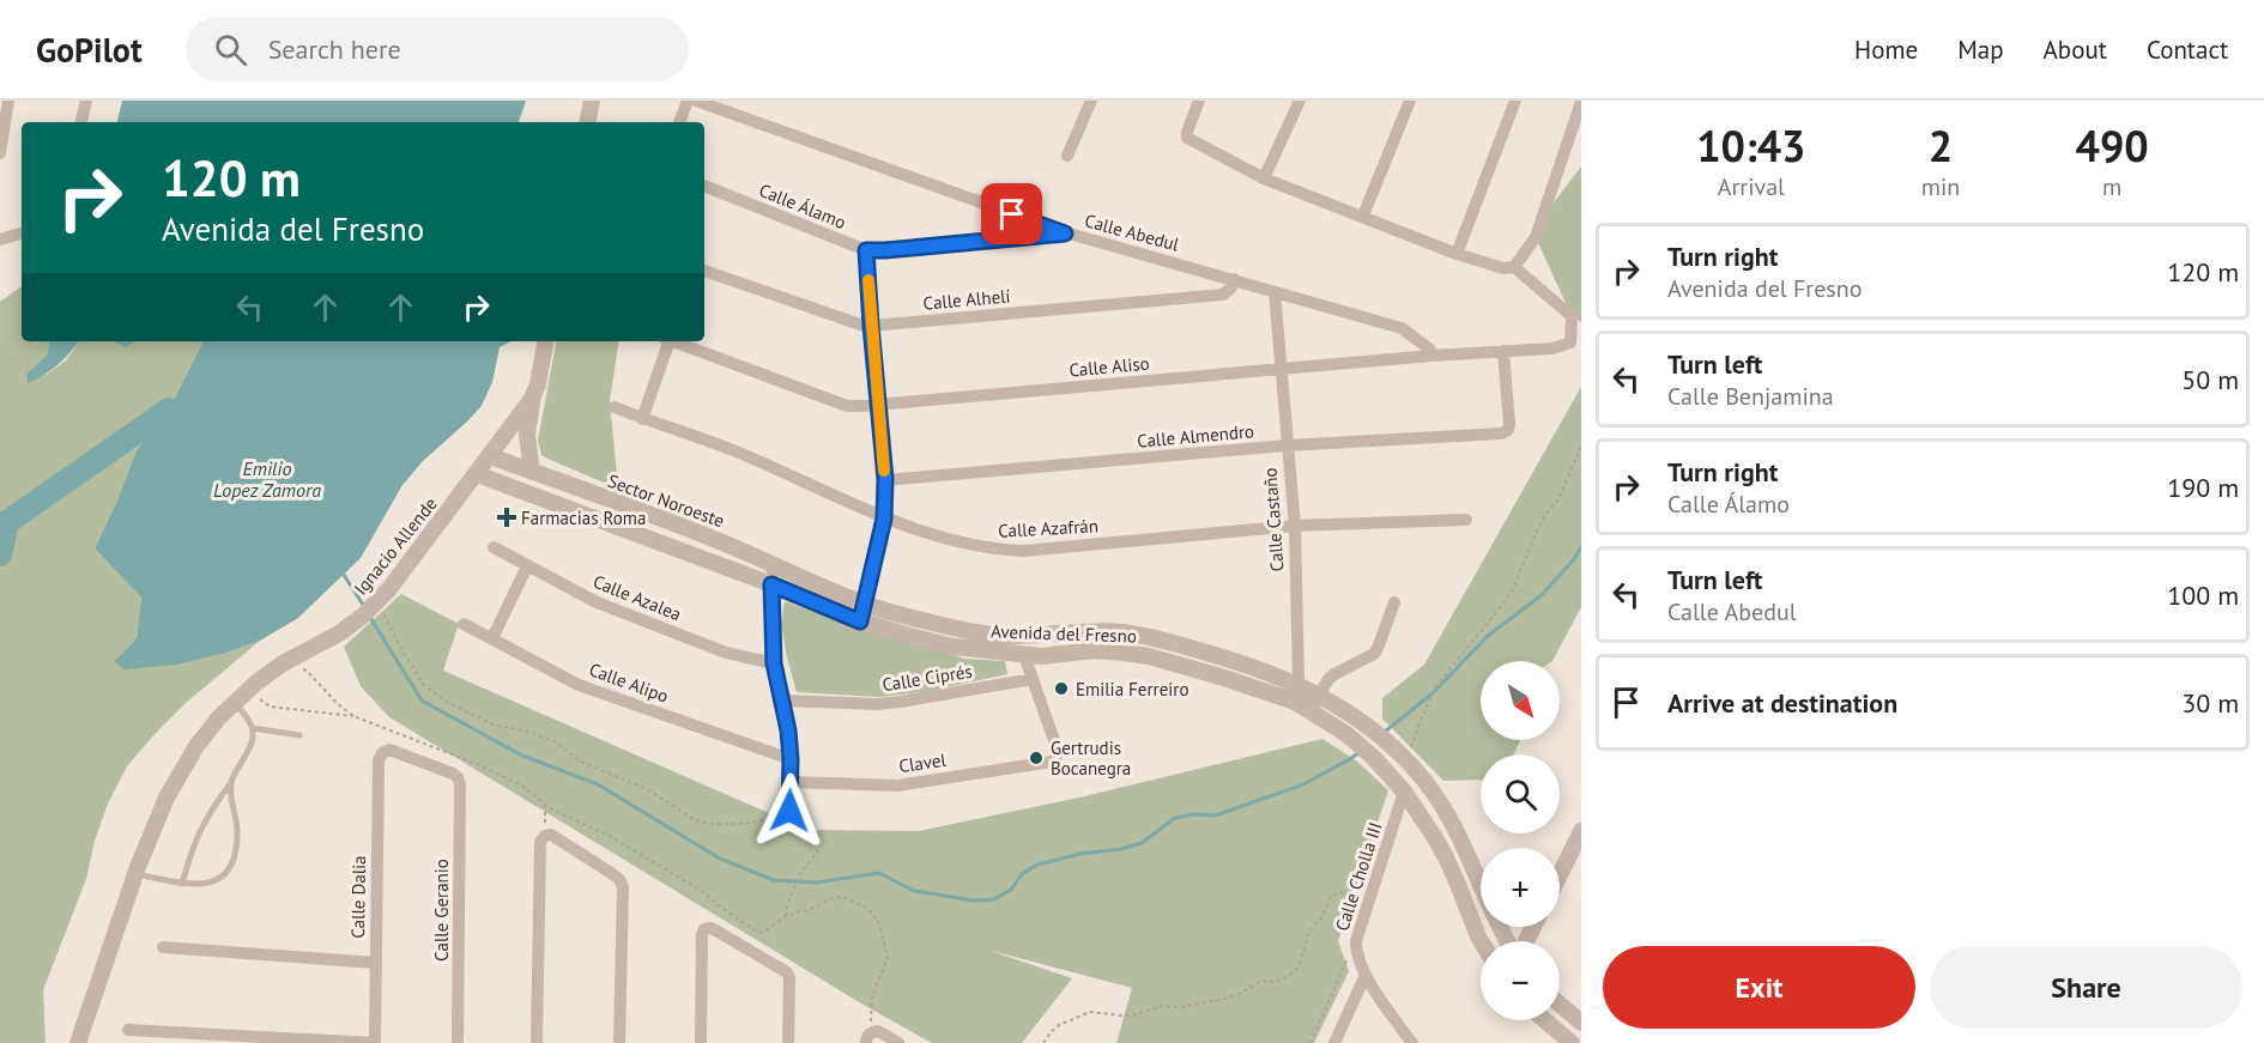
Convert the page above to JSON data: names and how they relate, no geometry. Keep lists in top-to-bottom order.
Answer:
{
  "streets": {
    "street": [
      "Calle Álamo",
      "Calle Abedul",
      "Calle Alhelí",
      "Calle Aliso",
      "Calle Almendro",
      "Sector Noroeste",
      "Calle Castaño",
      "Calle Azafrán",
      "Ignacio Allende",
      "Calle Azalea",
      "Avenida del Fresno",
      "Calle Ciprés",
      "Calle Alipo",
      "Clavel",
      "Calle Cholla III",
      "Calle Dalia",
      "Calle Geranio"
    ]
  },
  "crossings": [
    ["Calle Álamo", "Calle Abedul"],
    ["Calle Abedul", "Calle Alhelí"],
    ["Calle Abedul", "Calle Aliso"],
    ["Calle Abedul", "Calle Castaño"],
    ["Calle Aliso", "Calle Almendro"],
    ["Calle Aliso", "Calle Castaño"],
    ["Calle Almendro", "Calle Castaño"],
    ["Sector Noroeste", "Ignacio Allende"],
    ["Sector Noroeste", "Avenida del Fresno"],
    ["Calle Castaño", "Calle Azafrán"],
    ["Calle Castaño", "Avenida del Fresno"],
    ["Ignacio Allende", "Avenida del Fresno"],
    ["Avenida del Fresno", "Calle Cholla III"],
    ["Calle Ciprés", "Clavel"],
    ["Calle Dalia", "Calle Geranio"]
  ],
  "water": ["Emilio Lopez Zamora"],
  "places": {
    "health": ["Farmacias Roma"],
    "other": ["Emilia Ferreiro", "Gertrudis Bocanegra"]
  },
  "north": "bottom right",
  "page": {
    "header": "GoPilot",
    "search": "Search here",
    "nav": [
      "Home",
      "Map",
      "About",
      "Contact"
    ],
    "eta": [
      "10:43",
      "Arrival",
      "2",
      "min",
      "490",
      "m"
    ],
    "turn": ["120 m", "Avenida del Fresno"],
    "list": [
      {
        "name": "Turn right",
        "note": "Avenida del Fresno",
        "value": "120 m"
      },
      {
        "name": "Turn left",
        "note": "Calle Benjamina",
        "value": "50 m"
      },
      {
        "name": "Turn right",
        "note": "Calle Álamo",
        "value": "190 m"
      },
      {
        "name": "Turn left",
        "note": "Calle Abedul",
        "value": "100 m"
      },
      {
        "name": "Arrive at destination",
        "value": "30 m"
      }
    ],
    "map_buttons": ["+", "−"],
    "buttons": ["Exit", "Share"]
  }
}
